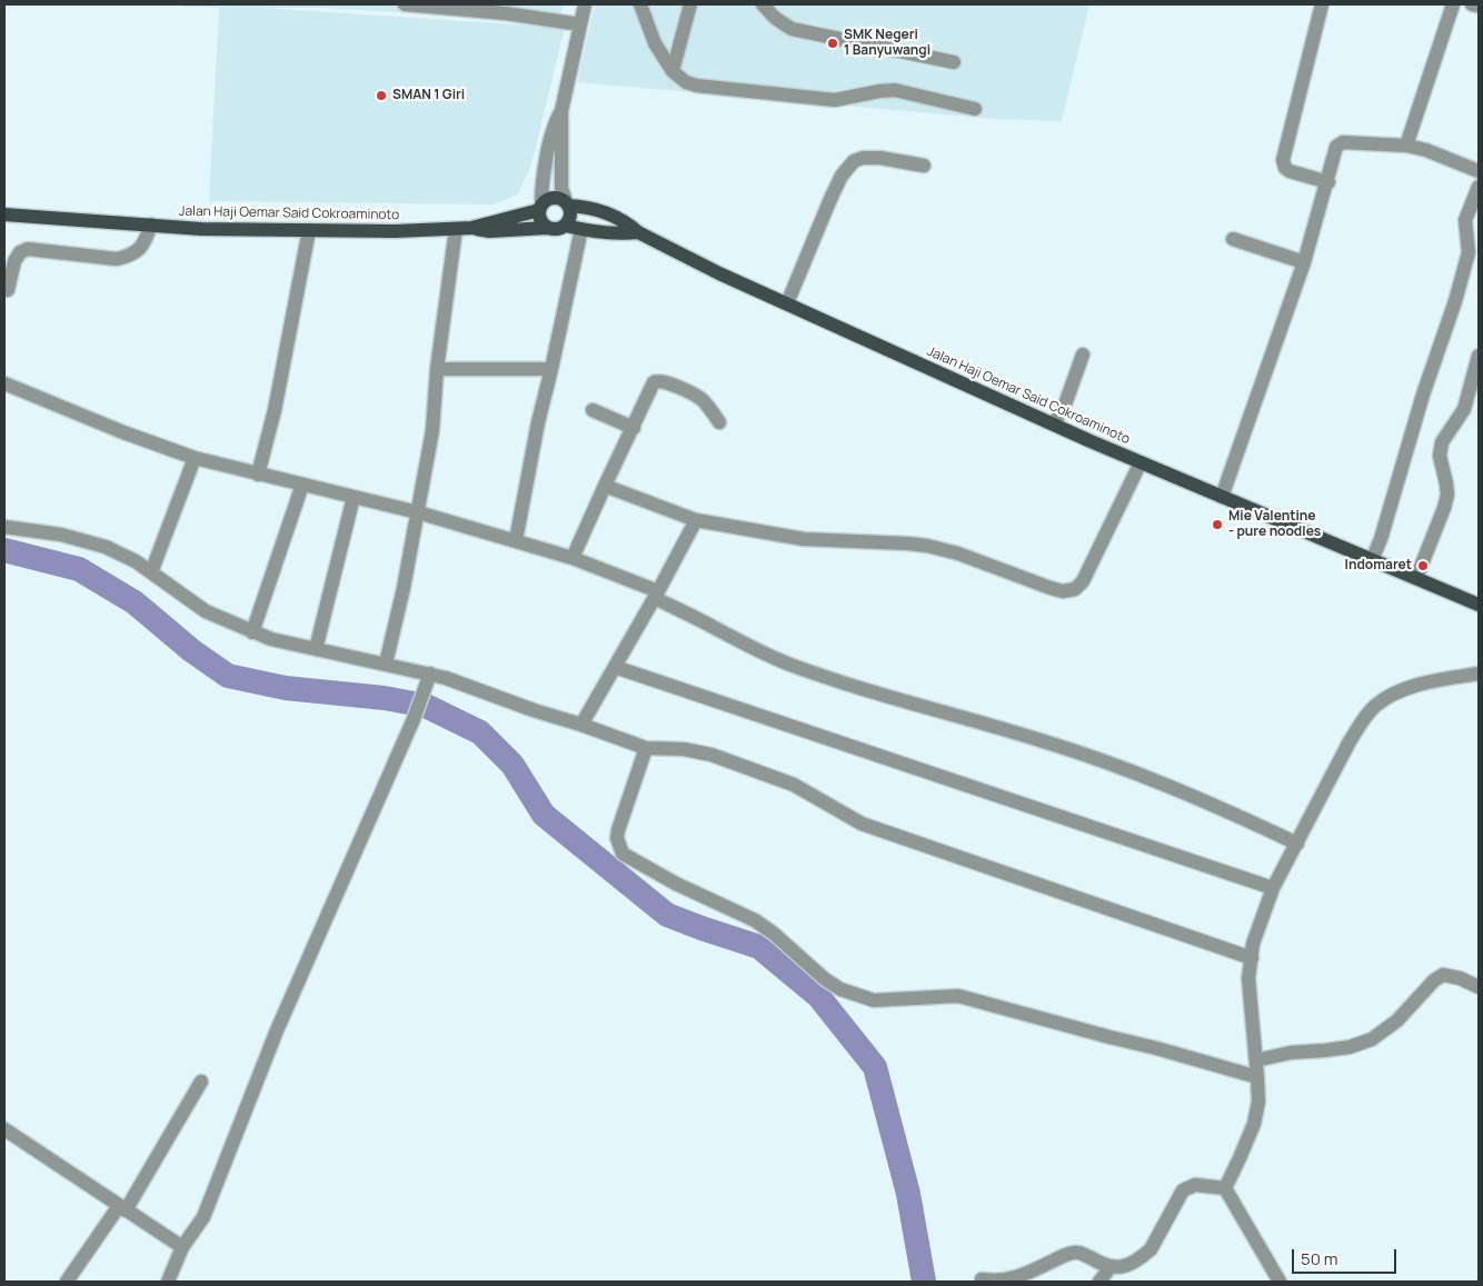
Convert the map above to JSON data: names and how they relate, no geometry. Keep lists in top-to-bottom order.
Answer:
{
  "streets": {
    "main road": ["Jalan Haji Oemar Said Cokroaminoto"]
  },
  "places": [
    "SMK Negeri 1 Banyuwangi",
    "SMAN 1 Giri",
    "Mie Valentine - pure noodles",
    "Indomaret"
  ],
  "scale_bar": "50 m"
}
